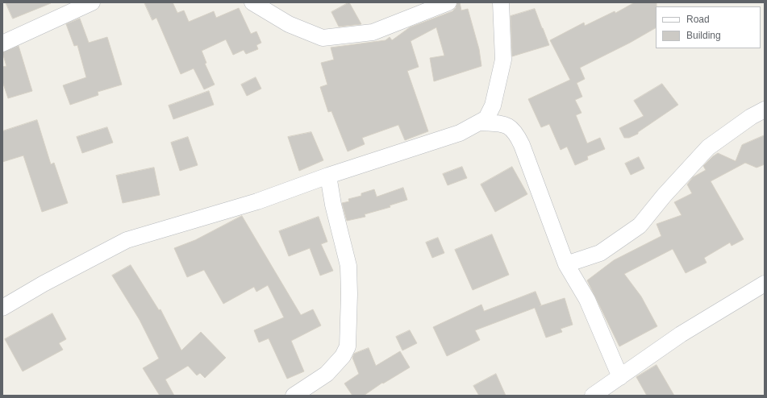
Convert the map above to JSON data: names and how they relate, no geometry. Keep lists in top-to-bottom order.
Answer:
{
  "legend": ["Road", "Building"]
}
